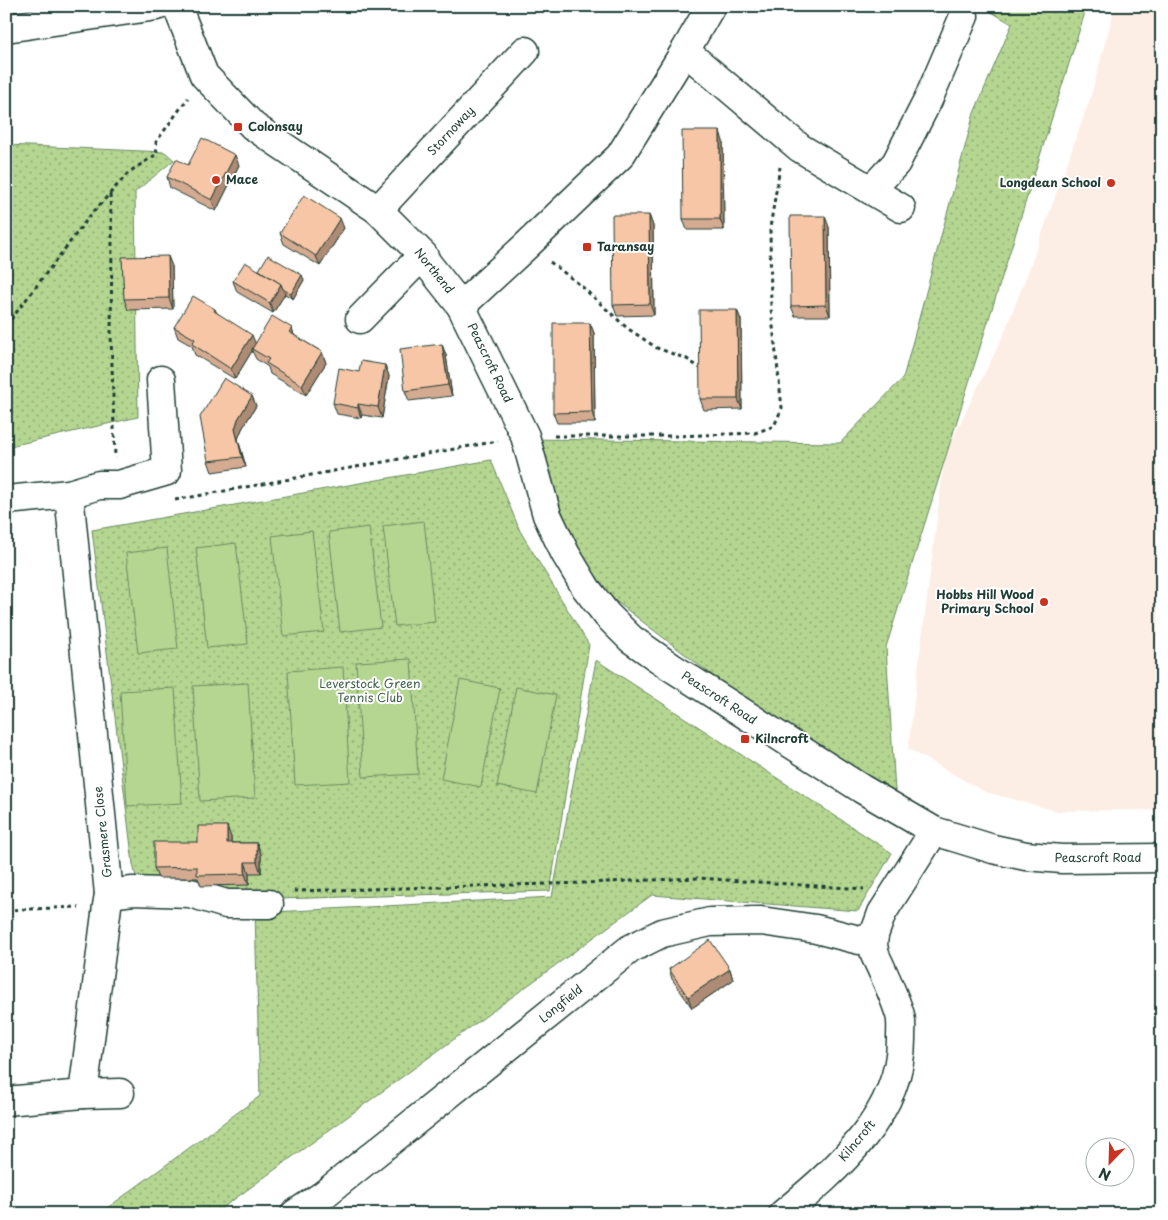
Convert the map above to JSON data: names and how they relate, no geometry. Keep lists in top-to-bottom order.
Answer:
{
  "streets": {
    "street": [
      "Stornoway",
      "Northend",
      "Peascroft Road",
      "Grasmere Close",
      "Longfield",
      "Kilncroft"
    ]
  },
  "crossings": [
    ["Stornoway", "Northend"],
    ["Northend", "Peascroft Road"],
    ["Peascroft Road", "Kilncroft"],
    ["Longfield", "Kilncroft"]
  ],
  "parks": ["Leverstock Green Tennis Club"],
  "places": {
    "transit": ["Colonsay", "Taransay", "Kilncroft"],
    "other": ["Mace", "Longdean School", "Hobbs Hill Wood Primary School"]
  },
  "north": "bottom left"
}
